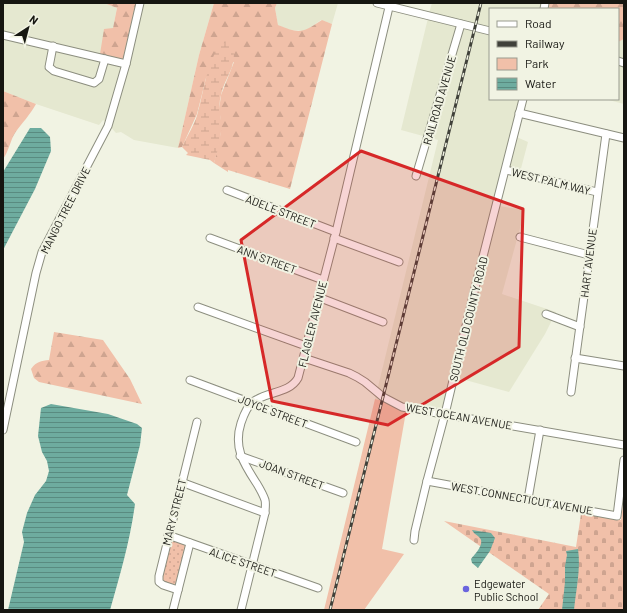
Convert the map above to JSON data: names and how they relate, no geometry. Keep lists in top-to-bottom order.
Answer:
{
  "streets": {
    "street": [
      "RAILROAD AVENUE",
      "WEST PALM WAY",
      "MANGO TREE DRIVE",
      "ADELE STREET",
      "ANN STREET",
      "HART AVENUE",
      "SOUTH OLD COUNTY ROAD",
      "FLAGLER AVENUE",
      "JOYCE STREET",
      "WEST OCEAN AVENUE",
      "JOAN STREET",
      "WEST CONNECTICUT AVENUE",
      "MARY STREET",
      "ALICE STREET"
    ]
  },
  "crossings": [
    ["WEST PALM WAY", "HART AVENUE"],
    ["WEST PALM WAY", "SOUTH OLD COUNTY ROAD"],
    ["ADELE STREET", "FLAGLER AVENUE"],
    ["ANN STREET", "FLAGLER AVENUE"],
    ["SOUTH OLD COUNTY ROAD", "WEST OCEAN AVENUE"],
    ["SOUTH OLD COUNTY ROAD", "WEST CONNECTICUT AVENUE"],
    ["FLAGLER AVENUE", "JOYCE STREET"],
    ["FLAGLER AVENUE", "WEST OCEAN AVENUE"],
    ["MARY STREET", "ALICE STREET"]
  ],
  "places": ["Edgewater Public School"],
  "legend": [
    "Road",
    "Railway",
    "Park",
    "Water"
  ],
  "north": "top right"
}
